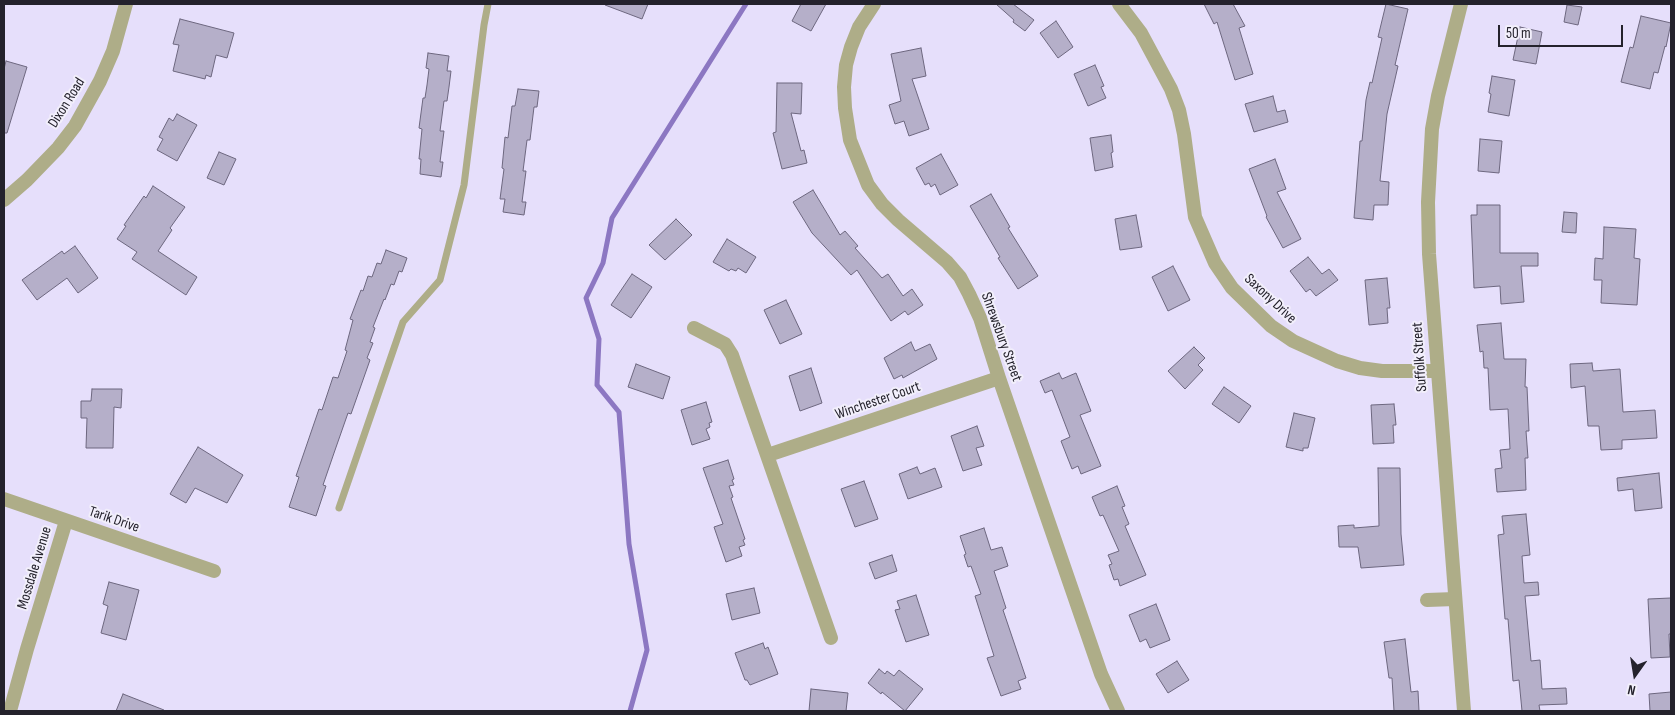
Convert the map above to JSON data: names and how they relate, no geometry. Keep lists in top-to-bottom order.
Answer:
{
  "streets": {
    "street": [
      "Dixon Road",
      "Saxony Drive",
      "Shrewsbury Street",
      "Suffolk Street",
      "Winchester Court",
      "Tarik Drive",
      "Mossdale Avenue"
    ]
  },
  "crossings": [
    ["Saxony Drive", "Suffolk Street"],
    ["Shrewsbury Street", "Winchester Court"],
    ["Tarik Drive", "Mossdale Avenue"]
  ],
  "scale_bar": "50 m",
  "north": "bottom"
}
